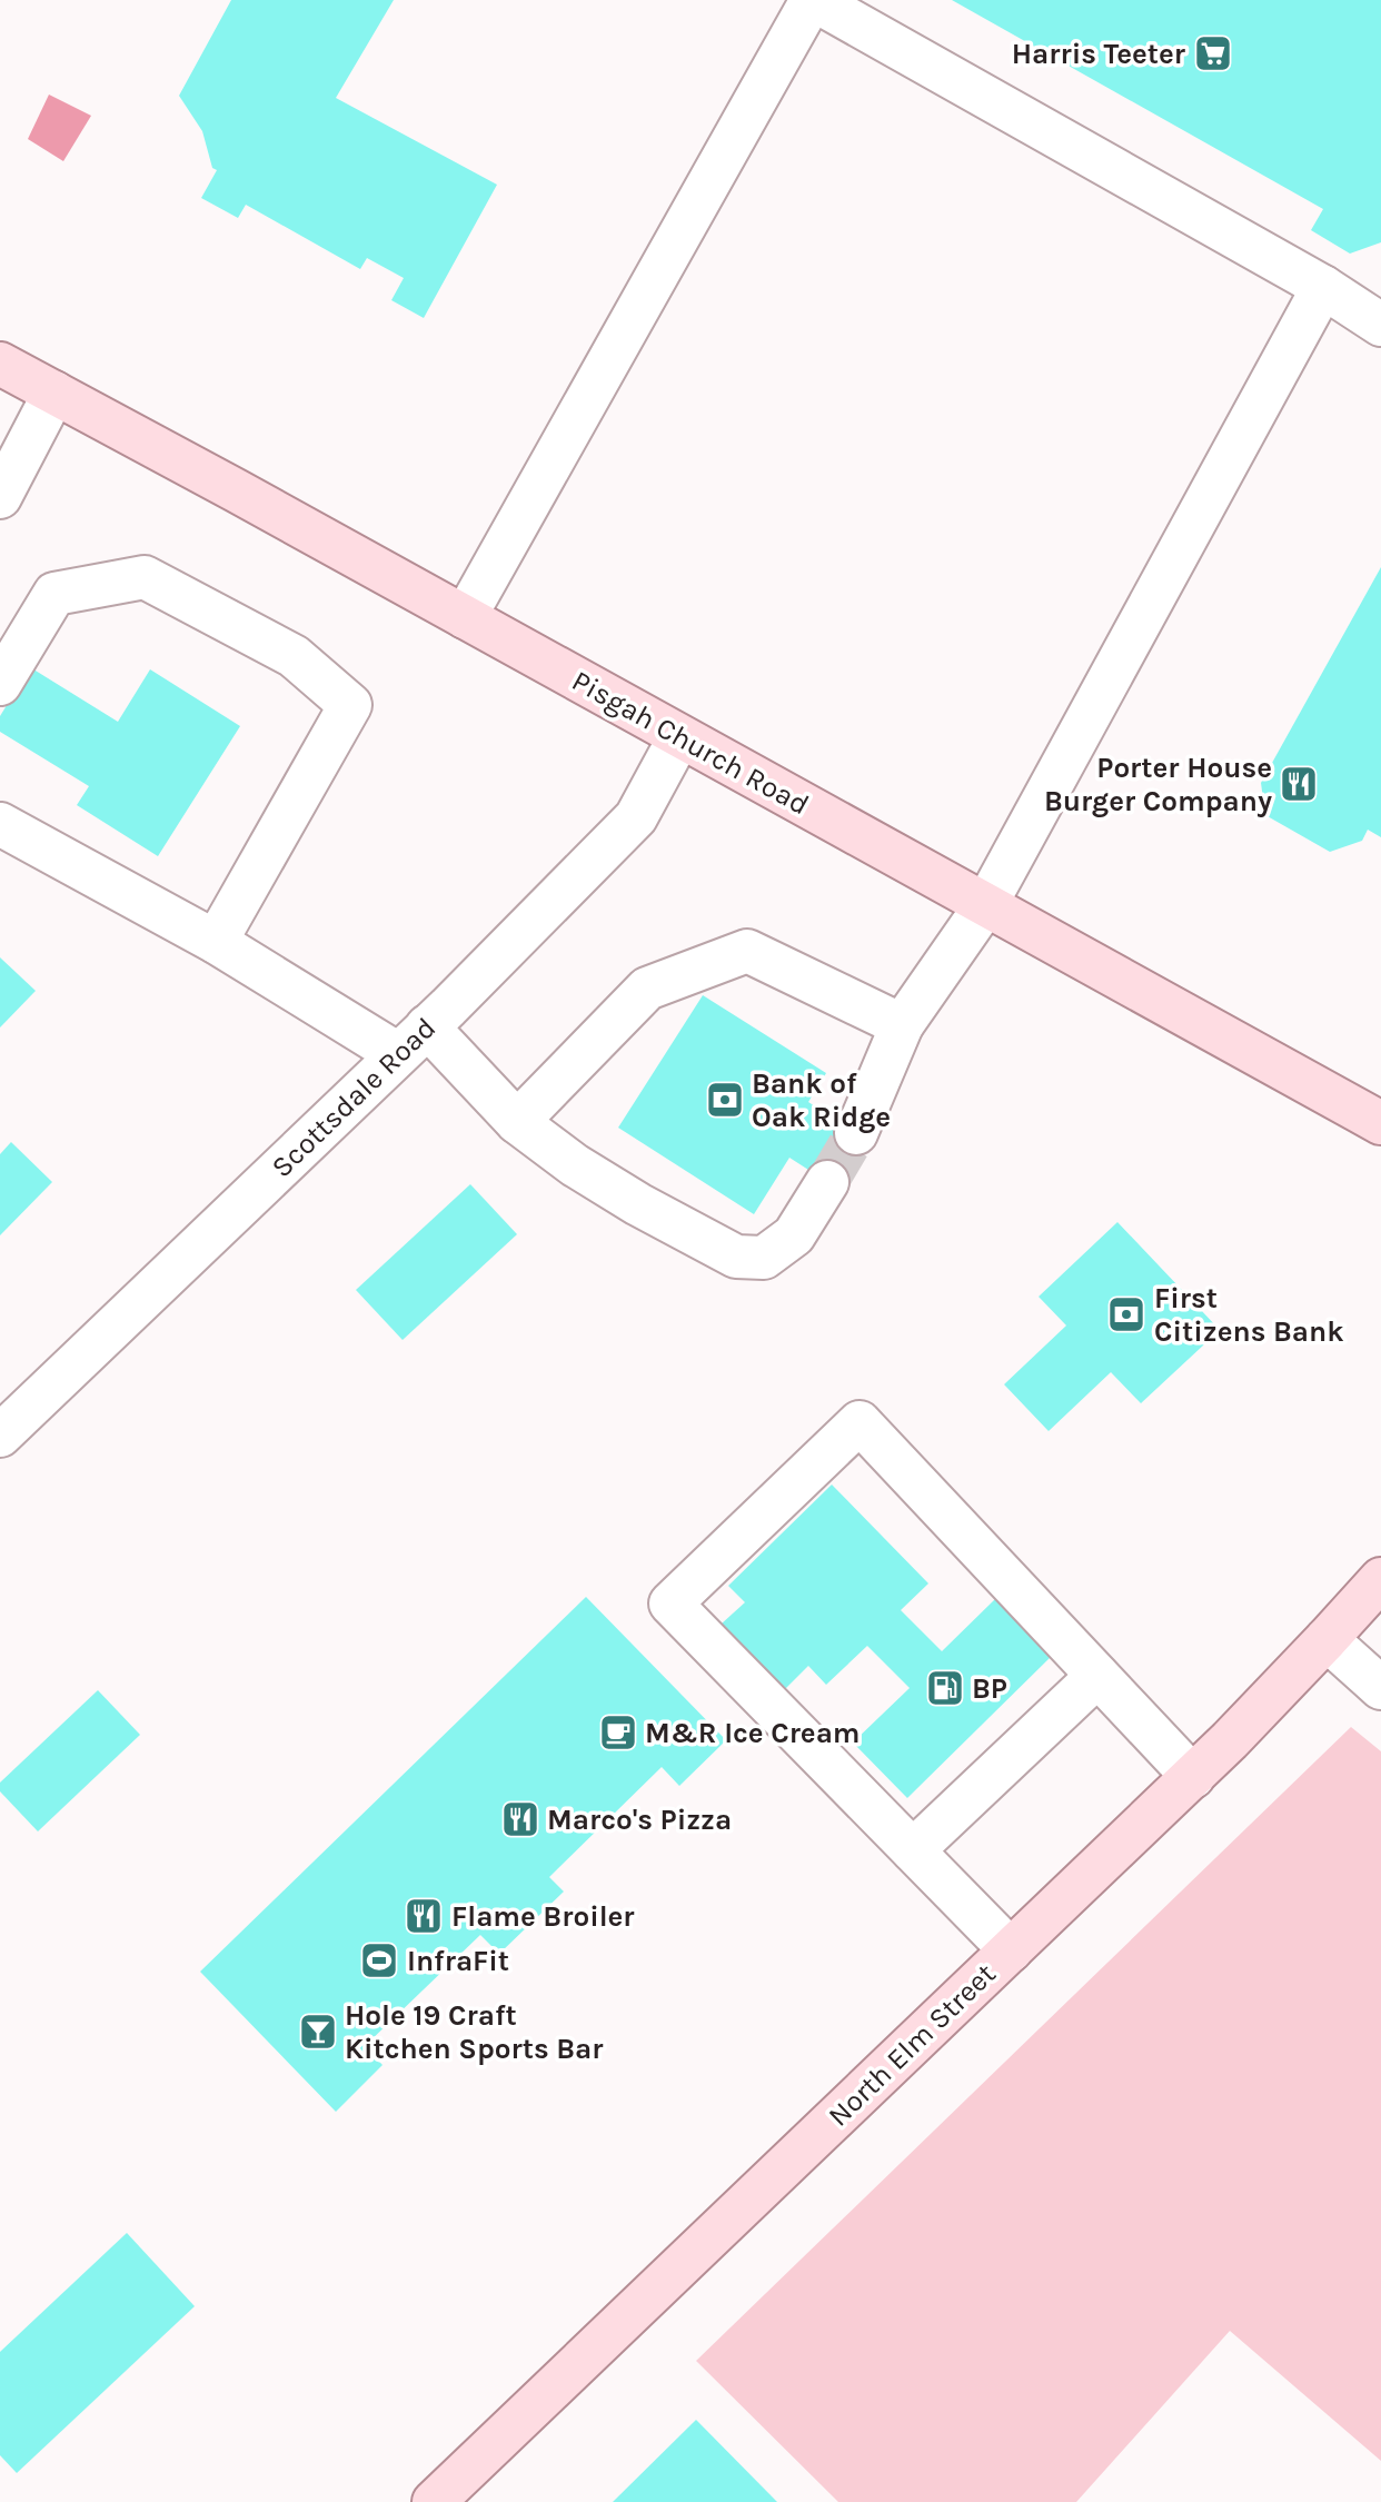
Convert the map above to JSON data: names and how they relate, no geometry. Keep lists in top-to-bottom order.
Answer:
{
  "streets": {
    "main road": ["Pisgah Church Road", "North Elm Street"],
    "street": ["Scottsdale Road"]
  },
  "crossings": [
    ["Pisgah Church Road", "Scottsdale Road"]
  ],
  "places": {
    "supermarket": ["Harris Teeter"],
    "restaurant": ["Porter House Burger Company", "Marco's Pizza", "Flame Broiler"],
    "bank": ["Bank of Oak Ridge", "First Citizens Bank"],
    "fuel station": ["BP"],
    "cafe": ["M&R Ice Cream"],
    "sports": ["InfraFit"],
    "bar": ["Hole 19 Craft Kitchen Sports Bar"]
  }
}
